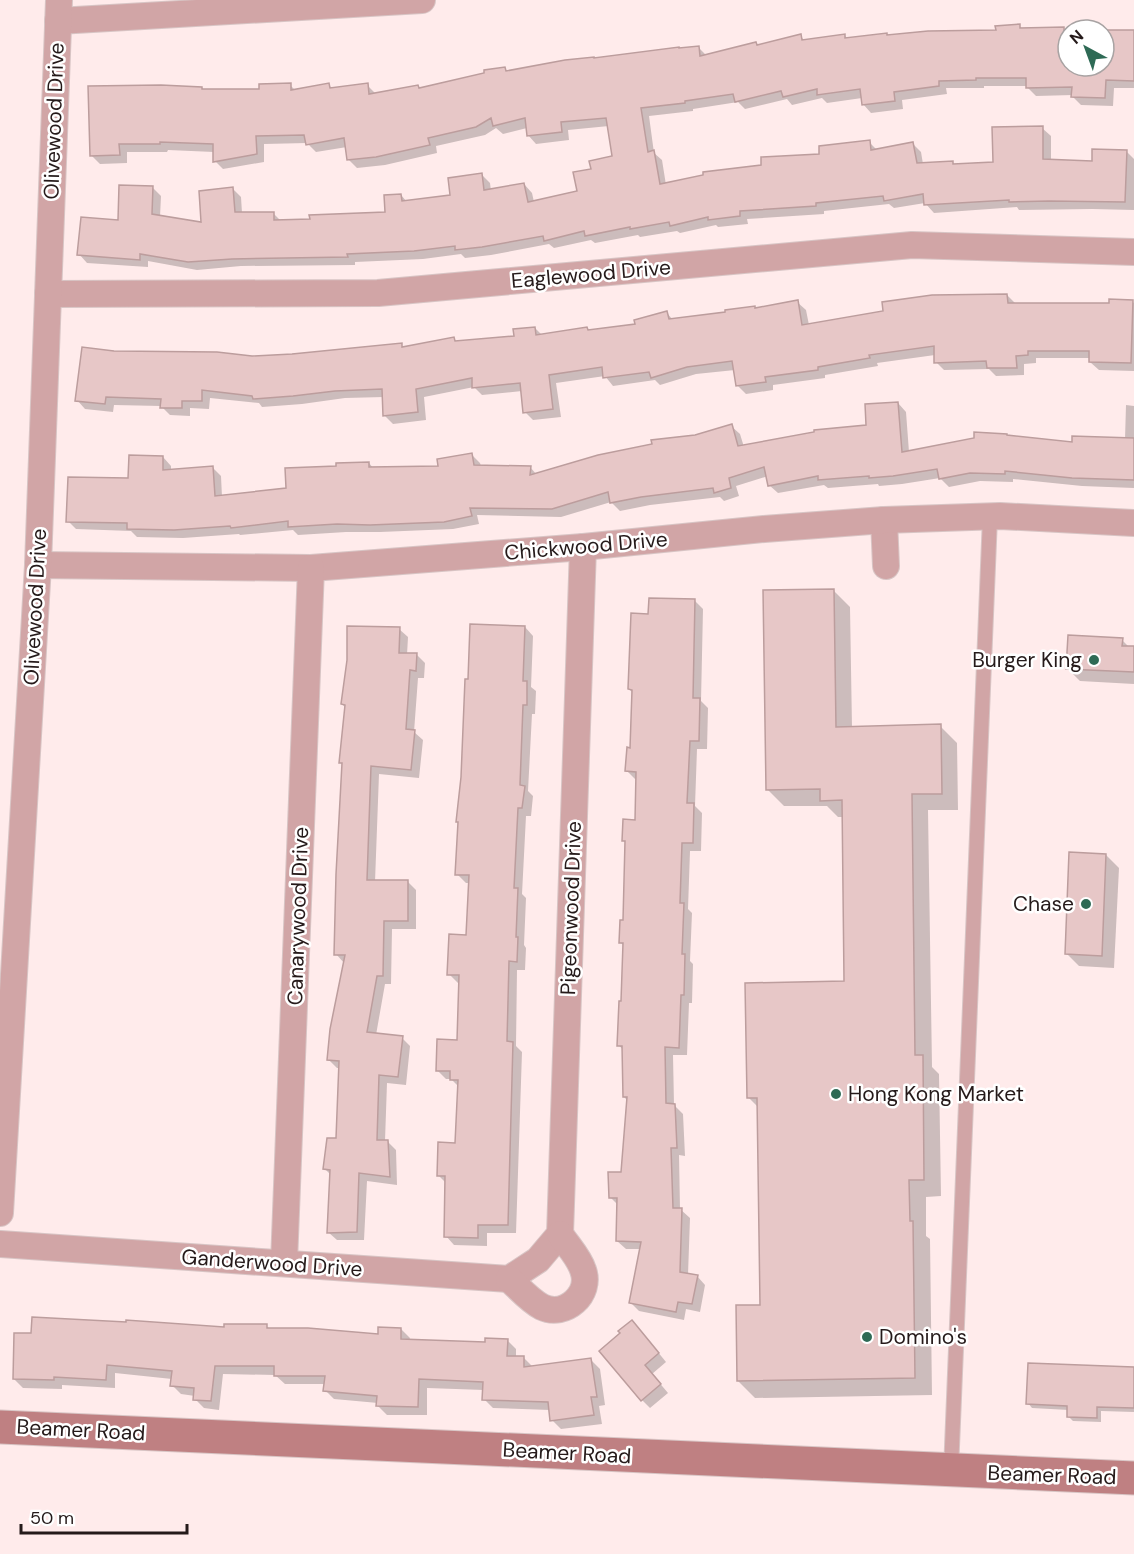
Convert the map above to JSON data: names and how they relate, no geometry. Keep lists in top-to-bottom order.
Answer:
{
  "streets": {
    "main road": ["Beamer Road"],
    "street": [
      "Olivewood Drive",
      "Eaglewood Drive",
      "Chickwood Drive",
      "Pigeonwood Drive",
      "Canarywood Drive",
      "Ganderwood Drive"
    ]
  },
  "crossings": [
    ["Olivewood Drive", "Eaglewood Drive"],
    ["Olivewood Drive", "Chickwood Drive"],
    ["Chickwood Drive", "Pigeonwood Drive"],
    ["Chickwood Drive", "Canarywood Drive"],
    ["Canarywood Drive", "Ganderwood Drive"]
  ],
  "places": [
    "Burger King",
    "Chase",
    "Hong Kong Market",
    "Domino's"
  ],
  "scale_bar": "50 m",
  "north": "top left"
}
